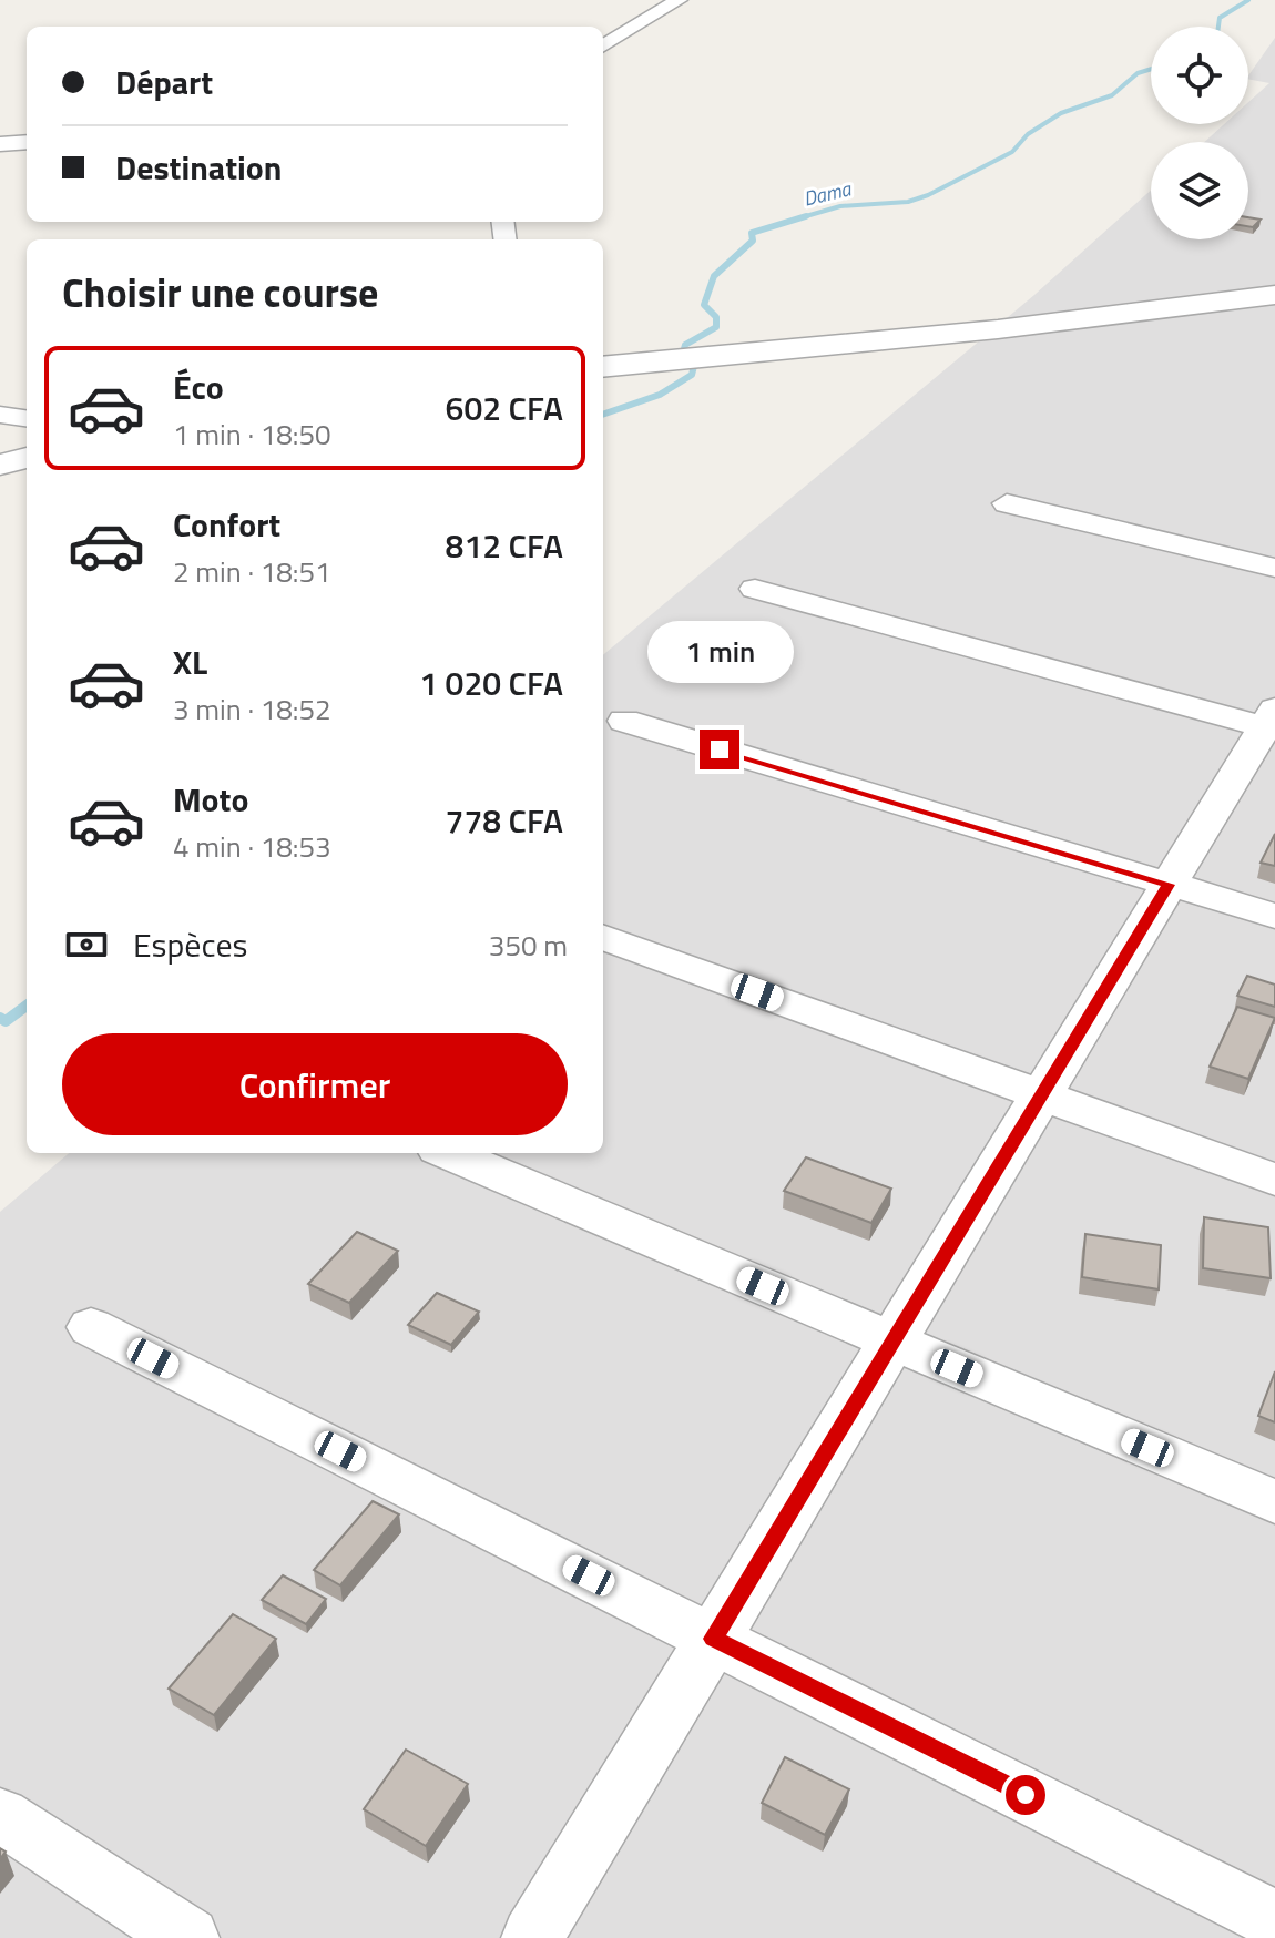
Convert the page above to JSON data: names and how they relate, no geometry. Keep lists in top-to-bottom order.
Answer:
{
  "water": ["Dama"],
  "page": {
    "banner": ["Départ", "Destination"],
    "heading": "Choisir une course",
    "list": [
      {
        "name": "Éco",
        "note": "1 min · 18:50",
        "value": "602 CFA"
      },
      {
        "name": "Confort",
        "note": "2 min · 18:51",
        "value": "812 CFA"
      },
      {
        "name": "XL",
        "note": "3 min · 18:52",
        "value": "1 020 CFA"
      },
      {
        "name": "Moto",
        "note": "4 min · 18:53",
        "value": "778 CFA"
      }
    ],
    "bubble": "1 min",
    "pay": ["Espèces", "350 m"],
    "buttons": "Confirmer"
  }
}
